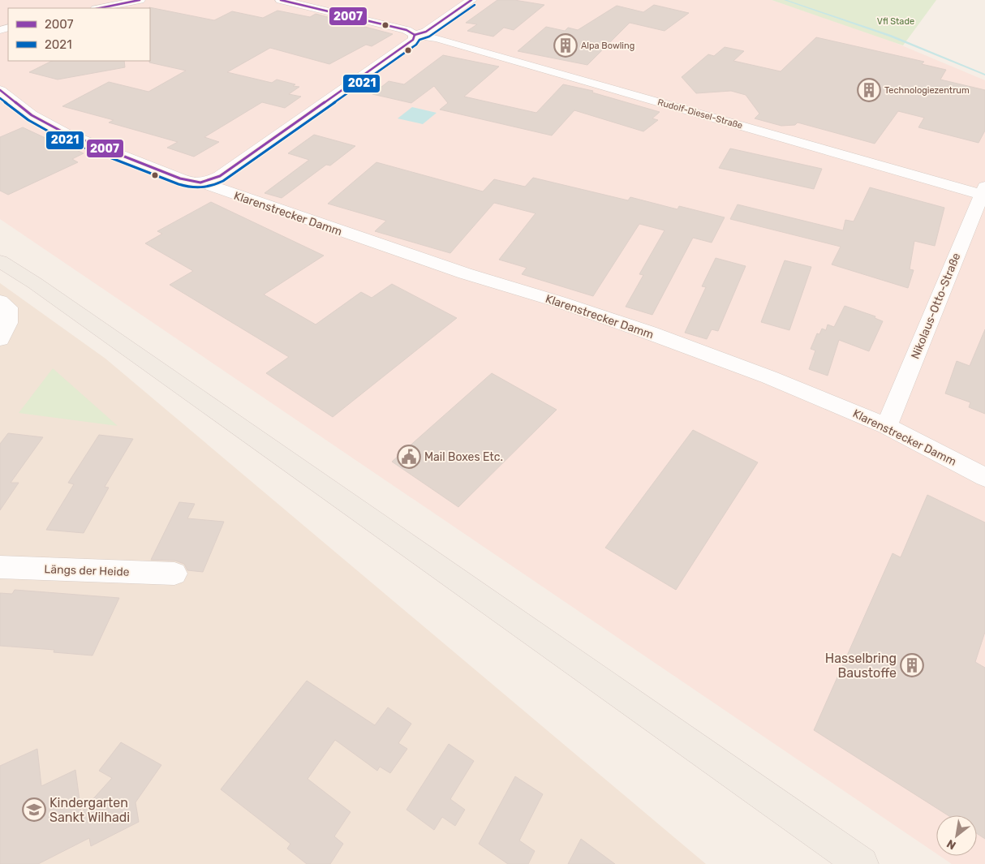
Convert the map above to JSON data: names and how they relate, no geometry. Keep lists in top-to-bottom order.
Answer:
{
  "streets": {
    "street": [
      "Rudolf-Diesel-Straße",
      "Klarenstrecker Damm",
      "Nikolaus-Otto-Straße",
      "Längs der Heide"
    ]
  },
  "crossings": [
    ["Rudolf-Diesel-Straße", "Nikolaus-Otto-Straße"],
    ["Klarenstrecker Damm", "Nikolaus-Otto-Straße"]
  ],
  "parks": ["Vfl Stade"],
  "places": {
    "building": ["Alpa Bowling", "Technologiezentrum", "Hasselbring Baustoffe"],
    "public building": ["Mail Boxes Etc."],
    "school or university": ["Kindergarten Sankt Wilhadi"]
  },
  "lines": ["transit line 2007", "transit line 2021"],
  "legend": ["2007", "2021"],
  "north": "bottom left"
}
